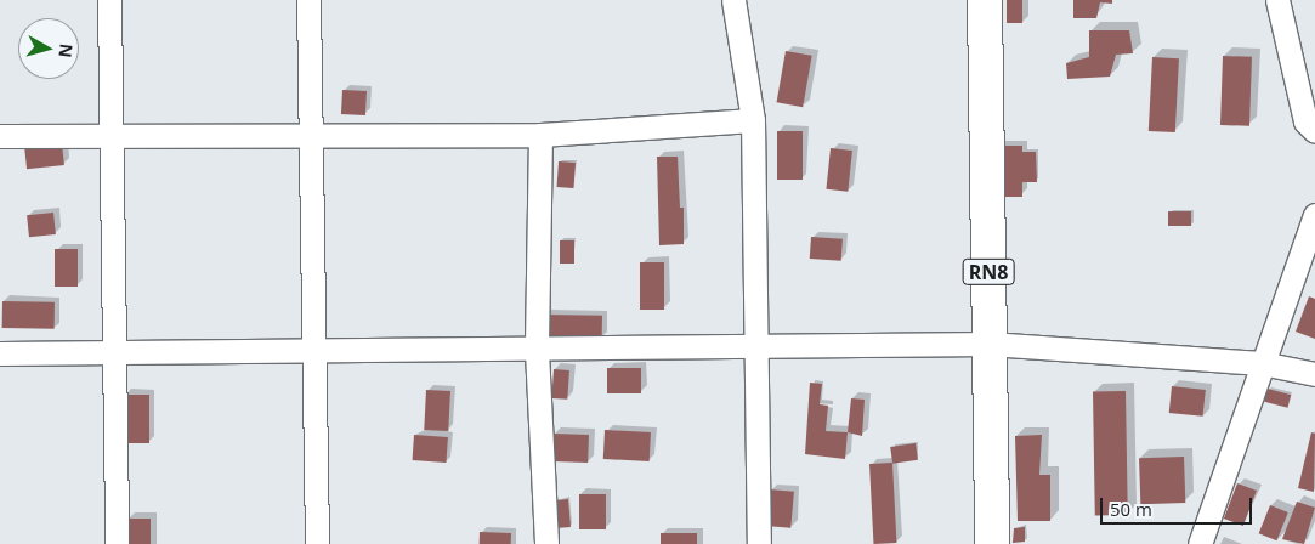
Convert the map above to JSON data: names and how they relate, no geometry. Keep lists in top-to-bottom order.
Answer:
{
  "streets": {
    "main road": ["RN8"]
  },
  "scale_bar": "50 m",
  "north": "right"
}
